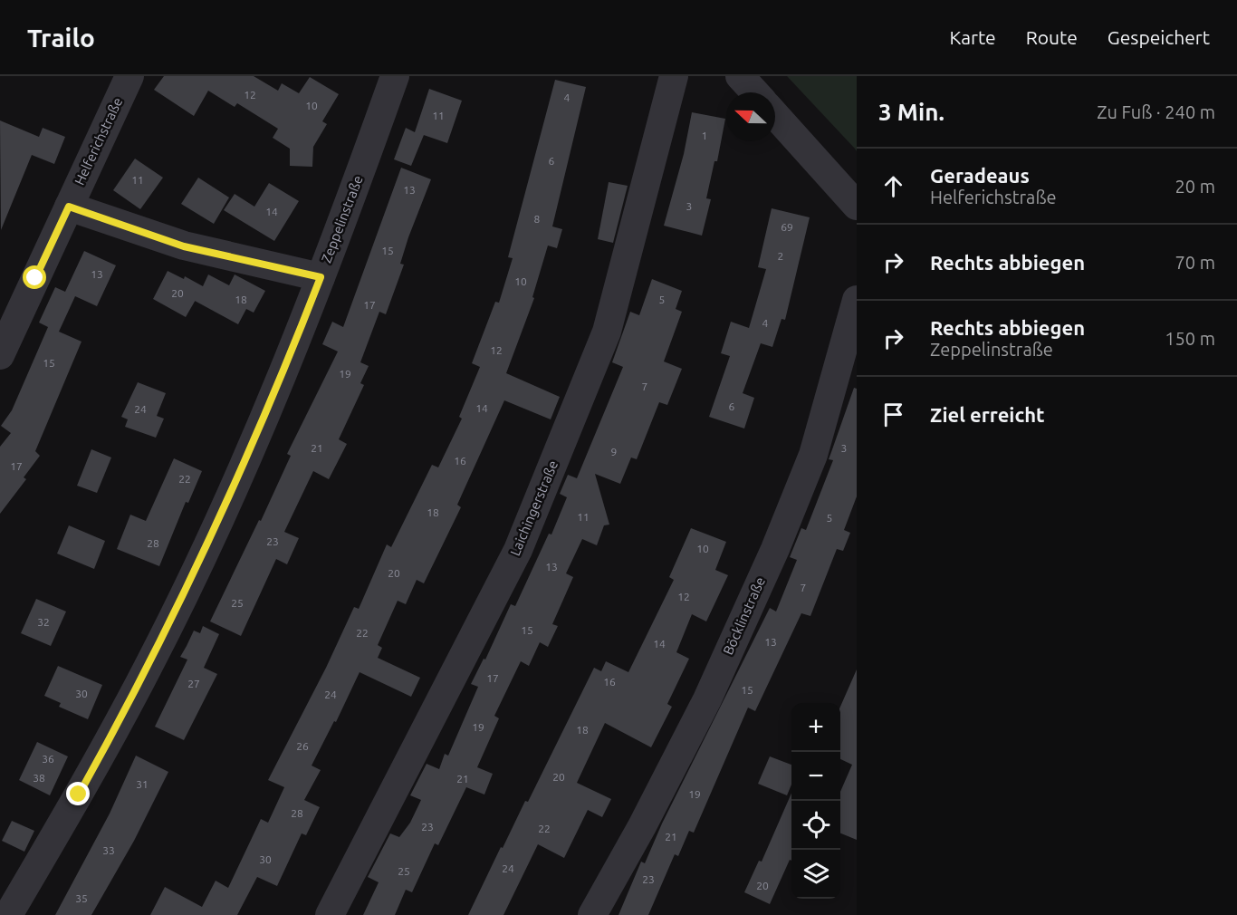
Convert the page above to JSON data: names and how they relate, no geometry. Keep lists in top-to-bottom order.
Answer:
{
  "streets": {
    "street": [
      "Helferichstraße",
      "Zeppelinstraße",
      "Laichingerstraße",
      "Böcklinstraße"
    ]
  },
  "house_numbers": [
    "12",
    "4",
    "10",
    "11",
    "1",
    "6",
    "11",
    "13",
    "3",
    "14",
    "8",
    "69",
    "15",
    "2",
    "13",
    "10",
    "20",
    "18",
    "5",
    "17",
    "4",
    "12",
    "15",
    "19",
    "7",
    "6",
    "14",
    "24",
    "21",
    "3",
    "9",
    "16",
    "17",
    "22",
    "18",
    "11",
    "5",
    "23",
    "28",
    "10",
    "13",
    "20",
    "7",
    "12",
    "25",
    "32",
    "15",
    "22",
    "13",
    "14",
    "17",
    "16",
    "27",
    "15",
    "30",
    "24",
    "19",
    "18",
    "26",
    "36",
    "20",
    "38",
    "21",
    "31",
    "19",
    "28",
    "23",
    "22",
    "21",
    "33",
    "30",
    "24",
    "25",
    "23",
    "20",
    "35"
  ],
  "north": "left",
  "page": {
    "header": "Trailo",
    "nav": ["Karte", "Route", "Gespeichert"],
    "heading": ["3 Min.", "Zu Fuß · 240 m"],
    "list": [
      ["Geradeaus", "Helferichstraße", "20 m"],
      ["Rechts abbiegen", "70 m"],
      ["Rechts abbiegen", "Zeppelinstraße", "150 m"],
      "Ziel erreicht"
    ],
    "map_buttons": ["+", "−"]
  }
}
